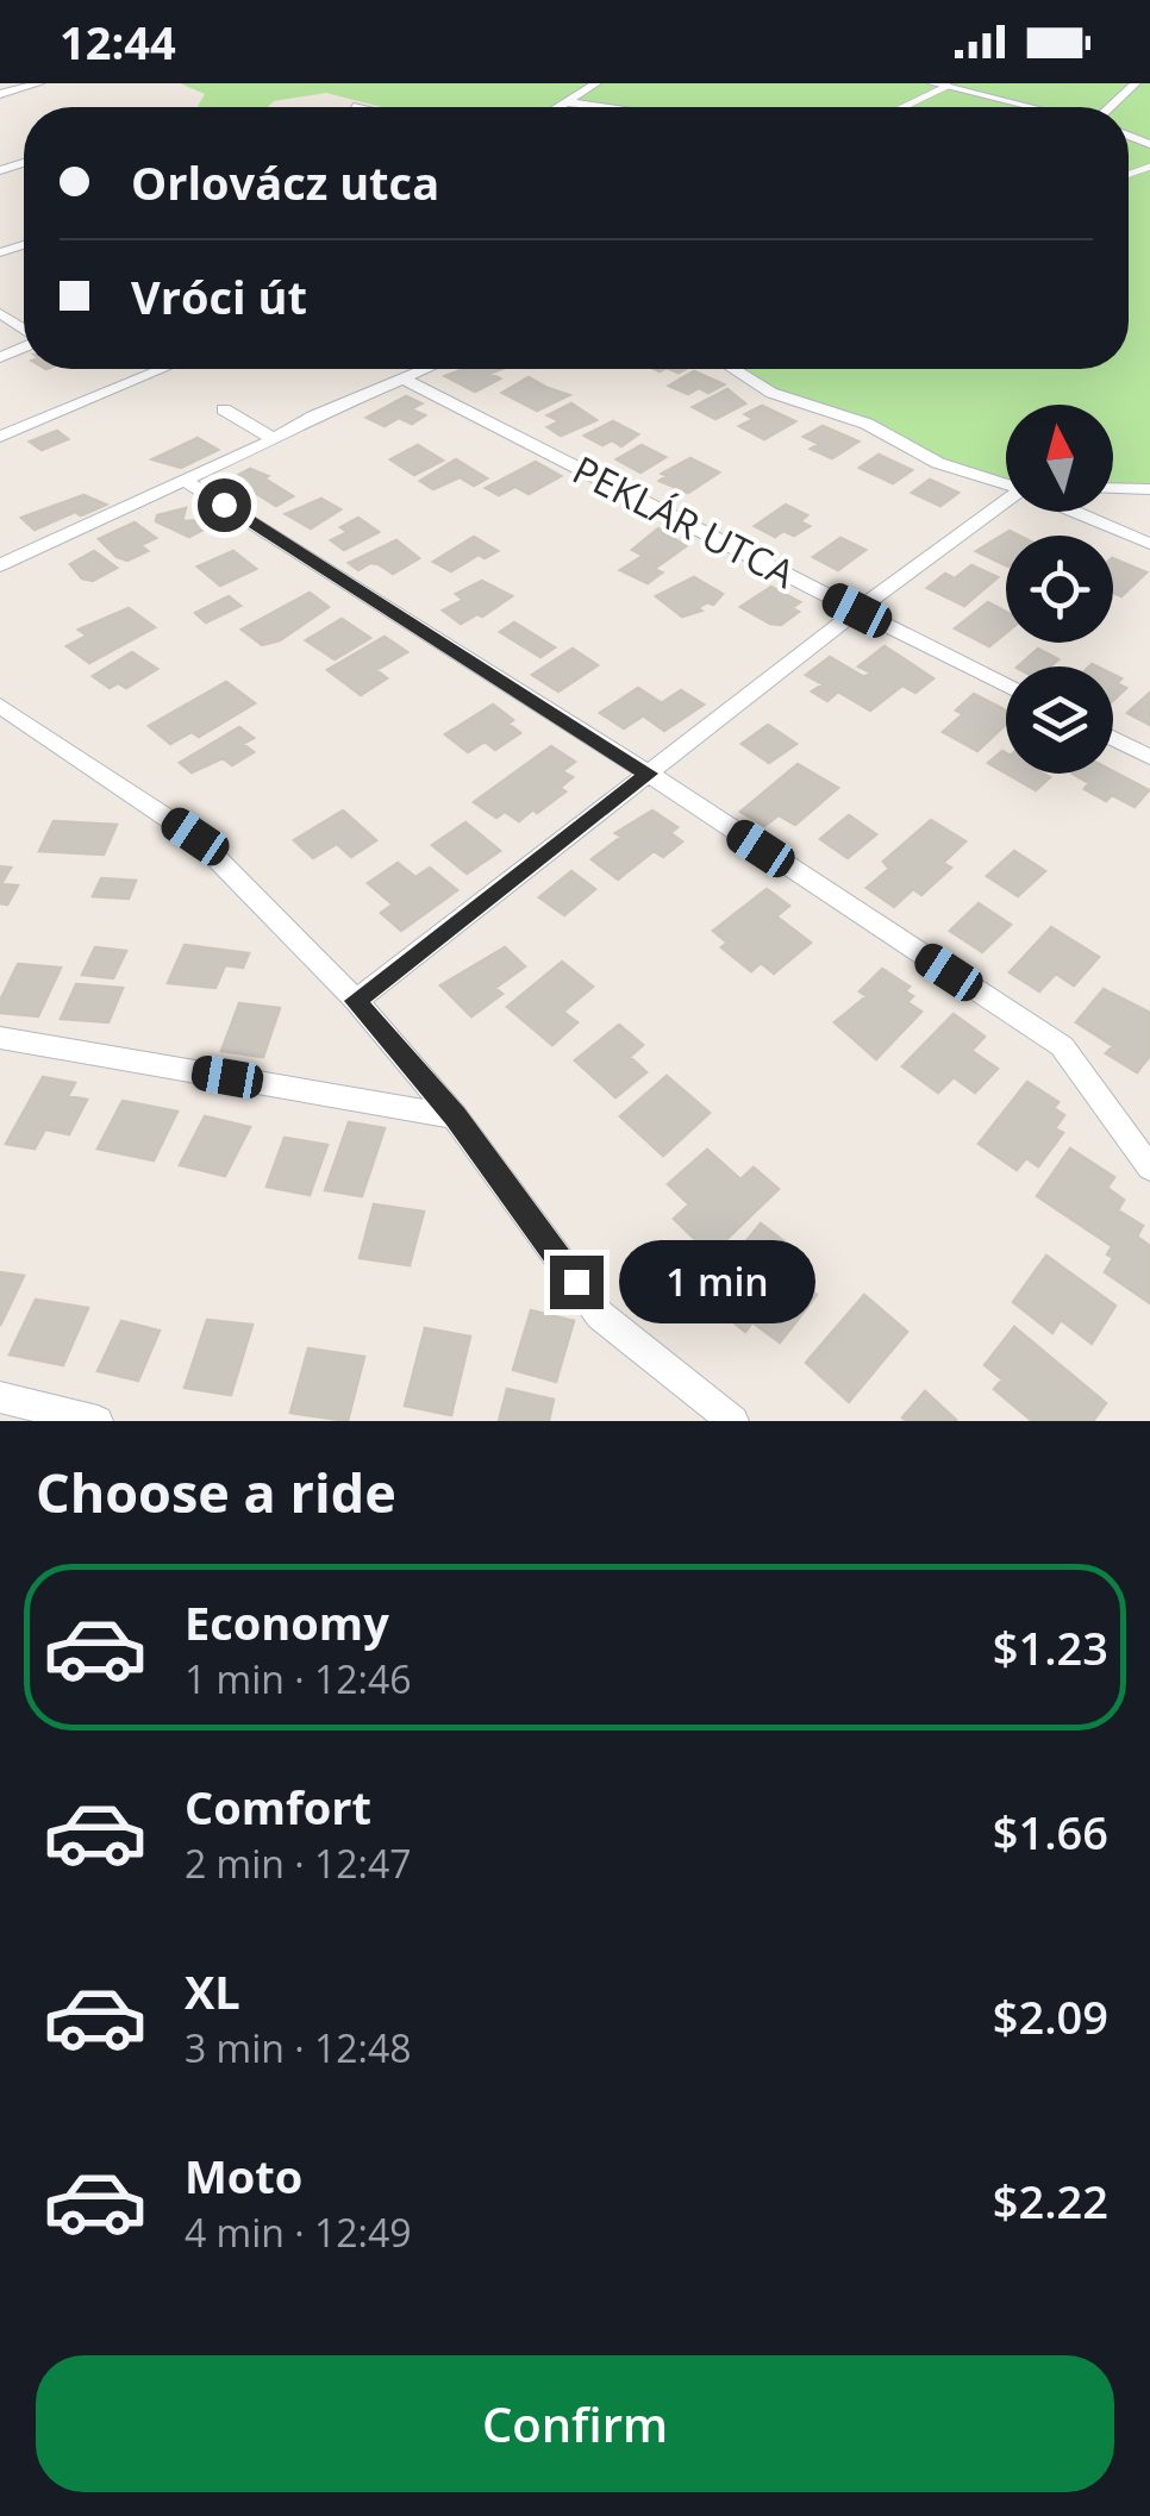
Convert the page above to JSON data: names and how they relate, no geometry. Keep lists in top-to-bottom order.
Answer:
{
  "streets": {
    "street": ["PEKLÁR UTCA"]
  },
  "north": "top",
  "page": {
    "status": "12:44",
    "banner": ["Orlovácz utca", "Vróci út"],
    "bubble": "1 min",
    "heading": "Choose a ride",
    "list": [
      {
        "name": "Economy",
        "note": "1 min · 12:46",
        "value": "$1.23"
      },
      {
        "name": "Comfort",
        "note": "2 min · 12:47",
        "value": "$1.66"
      },
      {
        "name": "XL",
        "note": "3 min · 12:48",
        "value": "$2.09"
      },
      {
        "name": "Moto",
        "note": "4 min · 12:49",
        "value": "$2.22"
      }
    ],
    "buttons": "Confirm"
  }
}
